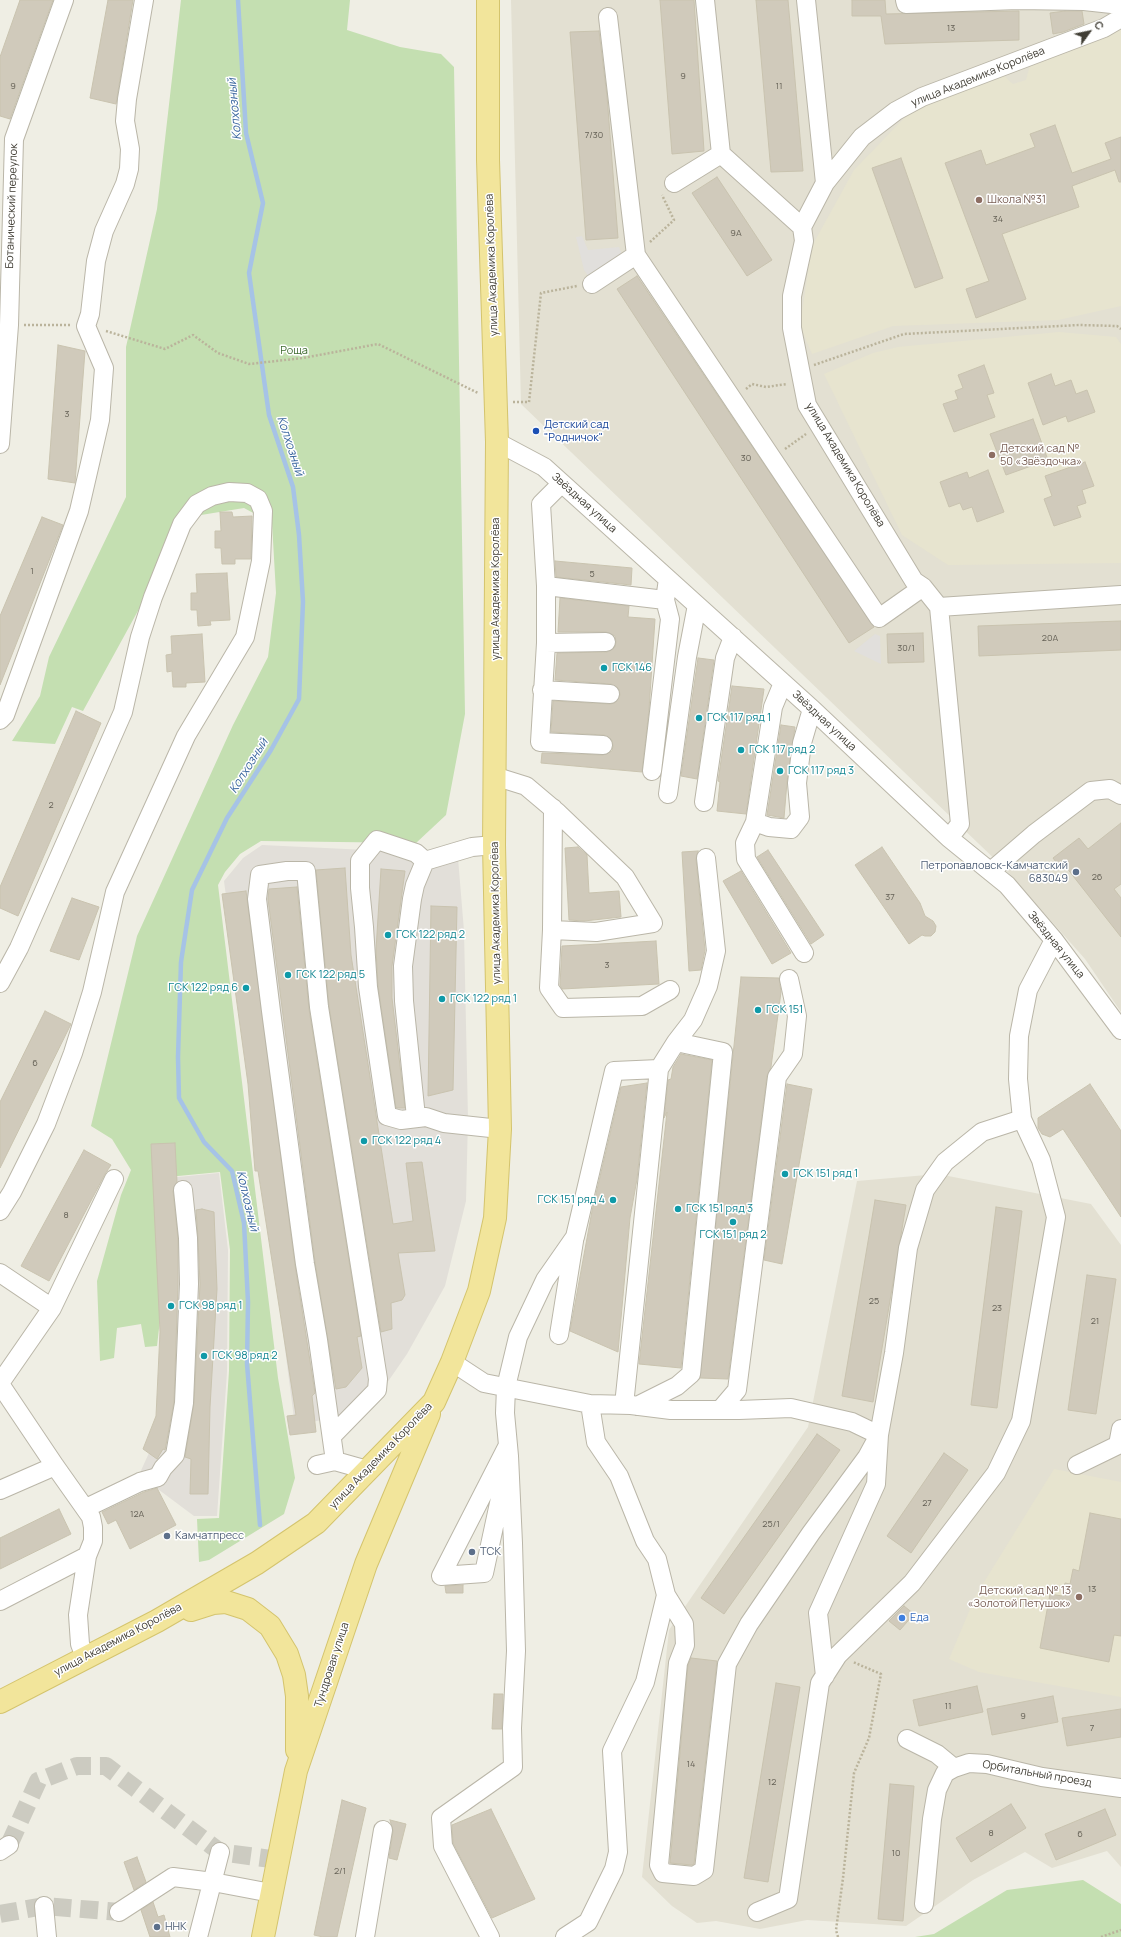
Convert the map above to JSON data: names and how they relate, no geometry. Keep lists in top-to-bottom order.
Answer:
{
  "streets": {
    "main road": ["улица Академика Королёва", "Тундровая улица"],
    "street": ["Ботанический переулок", "Звёздная улица", "Орбитальный проезд"]
  },
  "crossings": [
    ["улица Академика Королёва", "Звёздная улица"],
    ["улица Академика Королёва", "Тундровая улица"]
  ],
  "water": ["Колхозный"],
  "parks": ["Роща"],
  "places": [
    "Школа №31",
    "Детский сад \"Родничок\"",
    "Детский сад № 50 «Звёздочка»",
    "ГСК 146",
    "ГСК 117 ряд 1",
    "ГСК 117 ряд 2",
    "ГСК 117 ряд 3",
    "Петропавловск-Камчатский 683049",
    "ГСК 122 ряд 2",
    "ГСК 122 ряд 5",
    "ГСК 122 ряд 6",
    "ГСК 122 ряд 1",
    "ГСК 151",
    "ГСК 122 ряд 4",
    "ГСК 151 ряд 1",
    "ГСК 151 ряд 4",
    "ГСК 151 ряд 3",
    "ГСК 151 ряд 2",
    "ГСК 98 ряд 1",
    "ГСК 98 ряд 2",
    "Камчатпресс",
    "ТСК",
    "Детский сад № 13 «Золотой Петушок»",
    "Еда",
    "ННК"
  ],
  "house_numbers": [
    "13",
    "9",
    "9",
    "11",
    "7/30",
    "34",
    "9А",
    "3",
    "30",
    "1",
    "5",
    "20А",
    "30/1",
    "2",
    "26",
    "37",
    "3",
    "6",
    "8",
    "25",
    "23",
    "21",
    "27",
    "12А",
    "25/1",
    "13",
    "11",
    "9",
    "7",
    "14",
    "12",
    "8",
    "6",
    "10",
    "2/1"
  ],
  "north": "top right"
}
